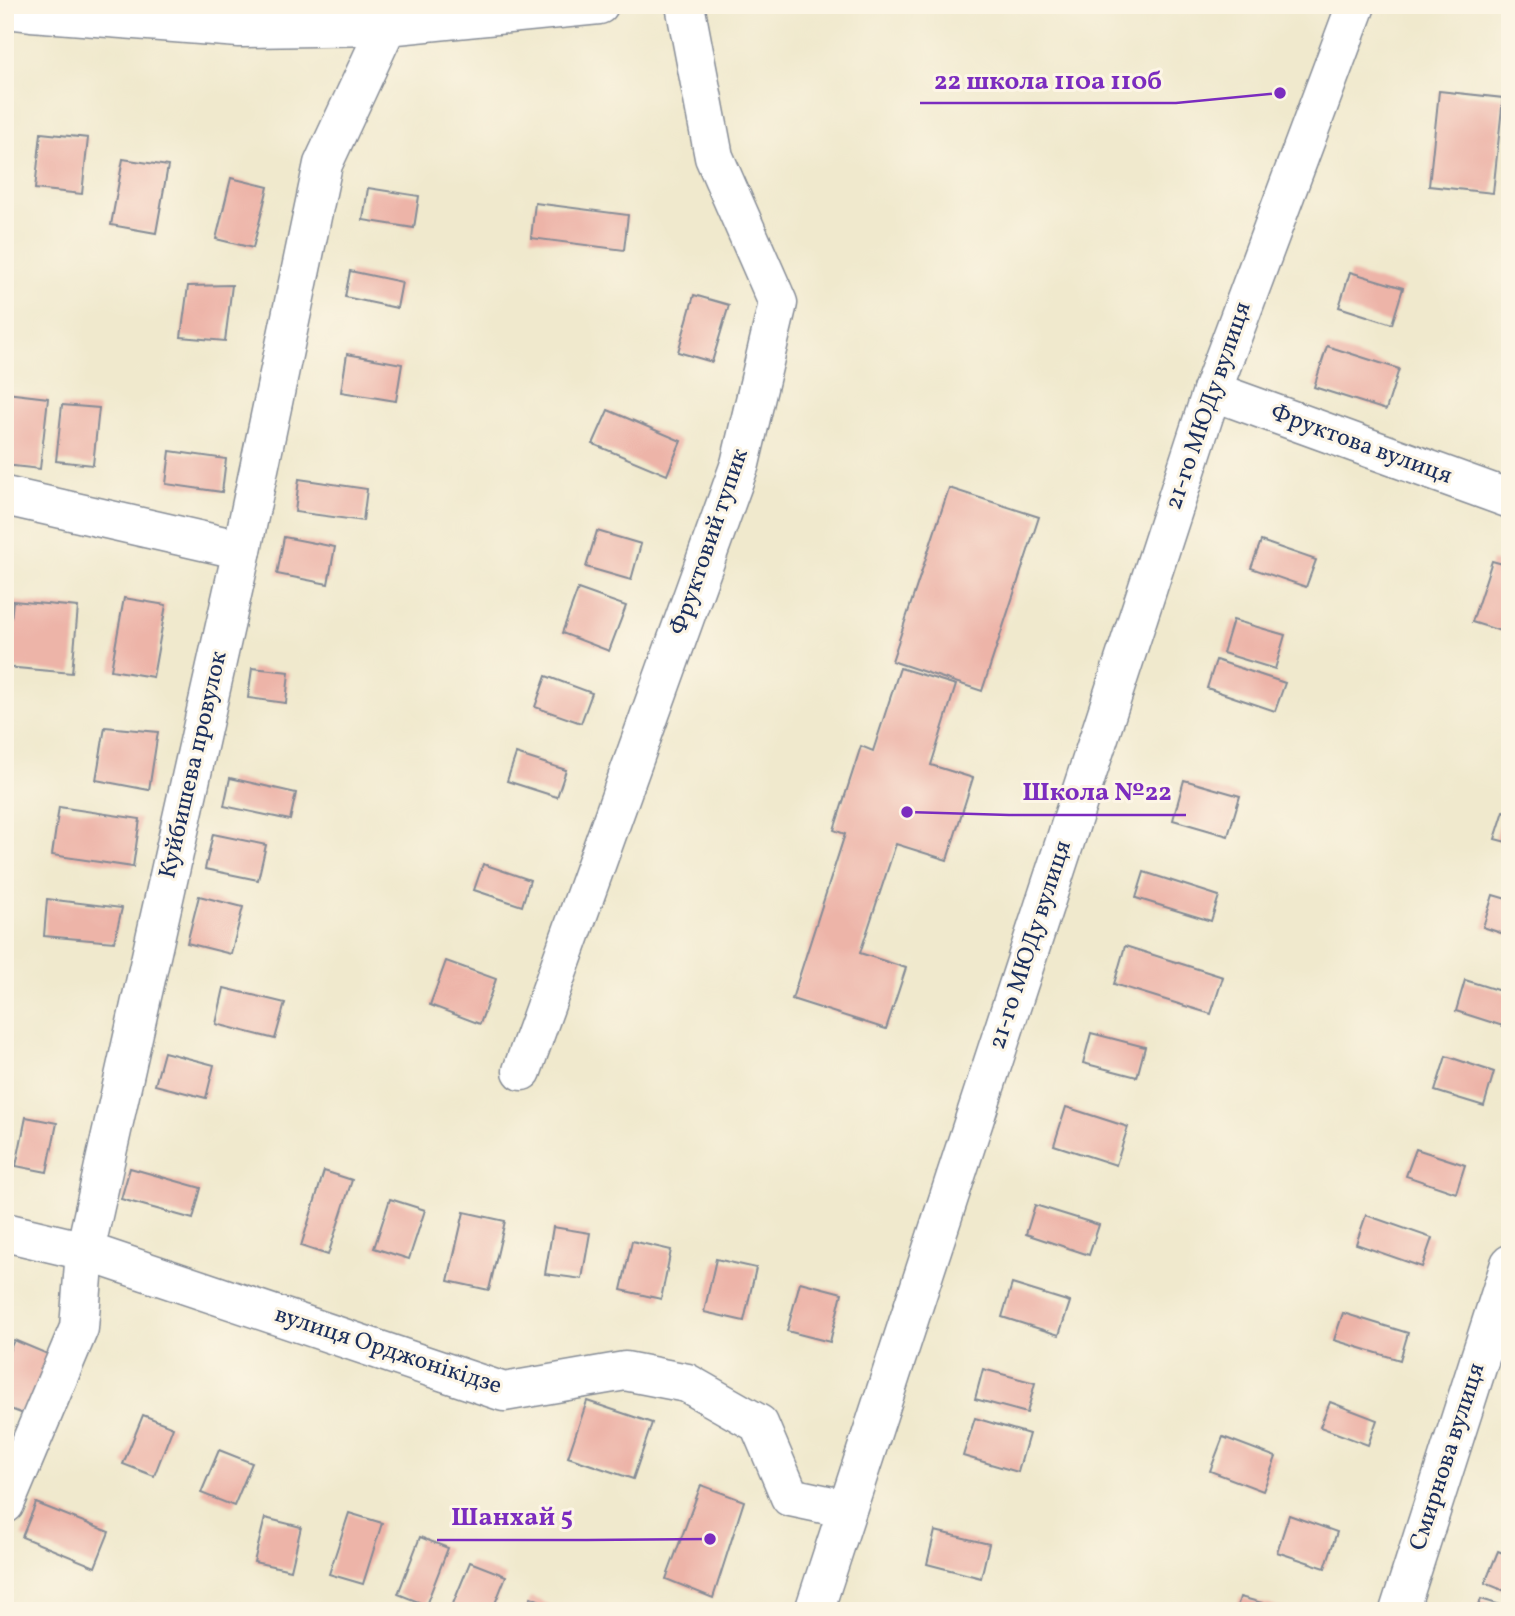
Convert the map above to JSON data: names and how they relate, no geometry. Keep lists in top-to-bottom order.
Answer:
{
  "streets": {
    "street": [
      "21-го МЮДу вулиця",
      "Фруктова вулиця",
      "Фруктовий тупик",
      "Куйбишева провулок",
      "вулиця Орджонікідзе",
      "Смирнова вулиця"
    ]
  },
  "crossings": [
    ["21-го МЮДу вулиця", "Фруктова вулиця"],
    ["21-го МЮДу вулиця", "вулиця Орджонікідзе"],
    ["Куйбишева провулок", "вулиця Орджонікідзе"]
  ],
  "places": ["22 школа 110а 110б", "Школа №22", "Шанхай 5"]
}
